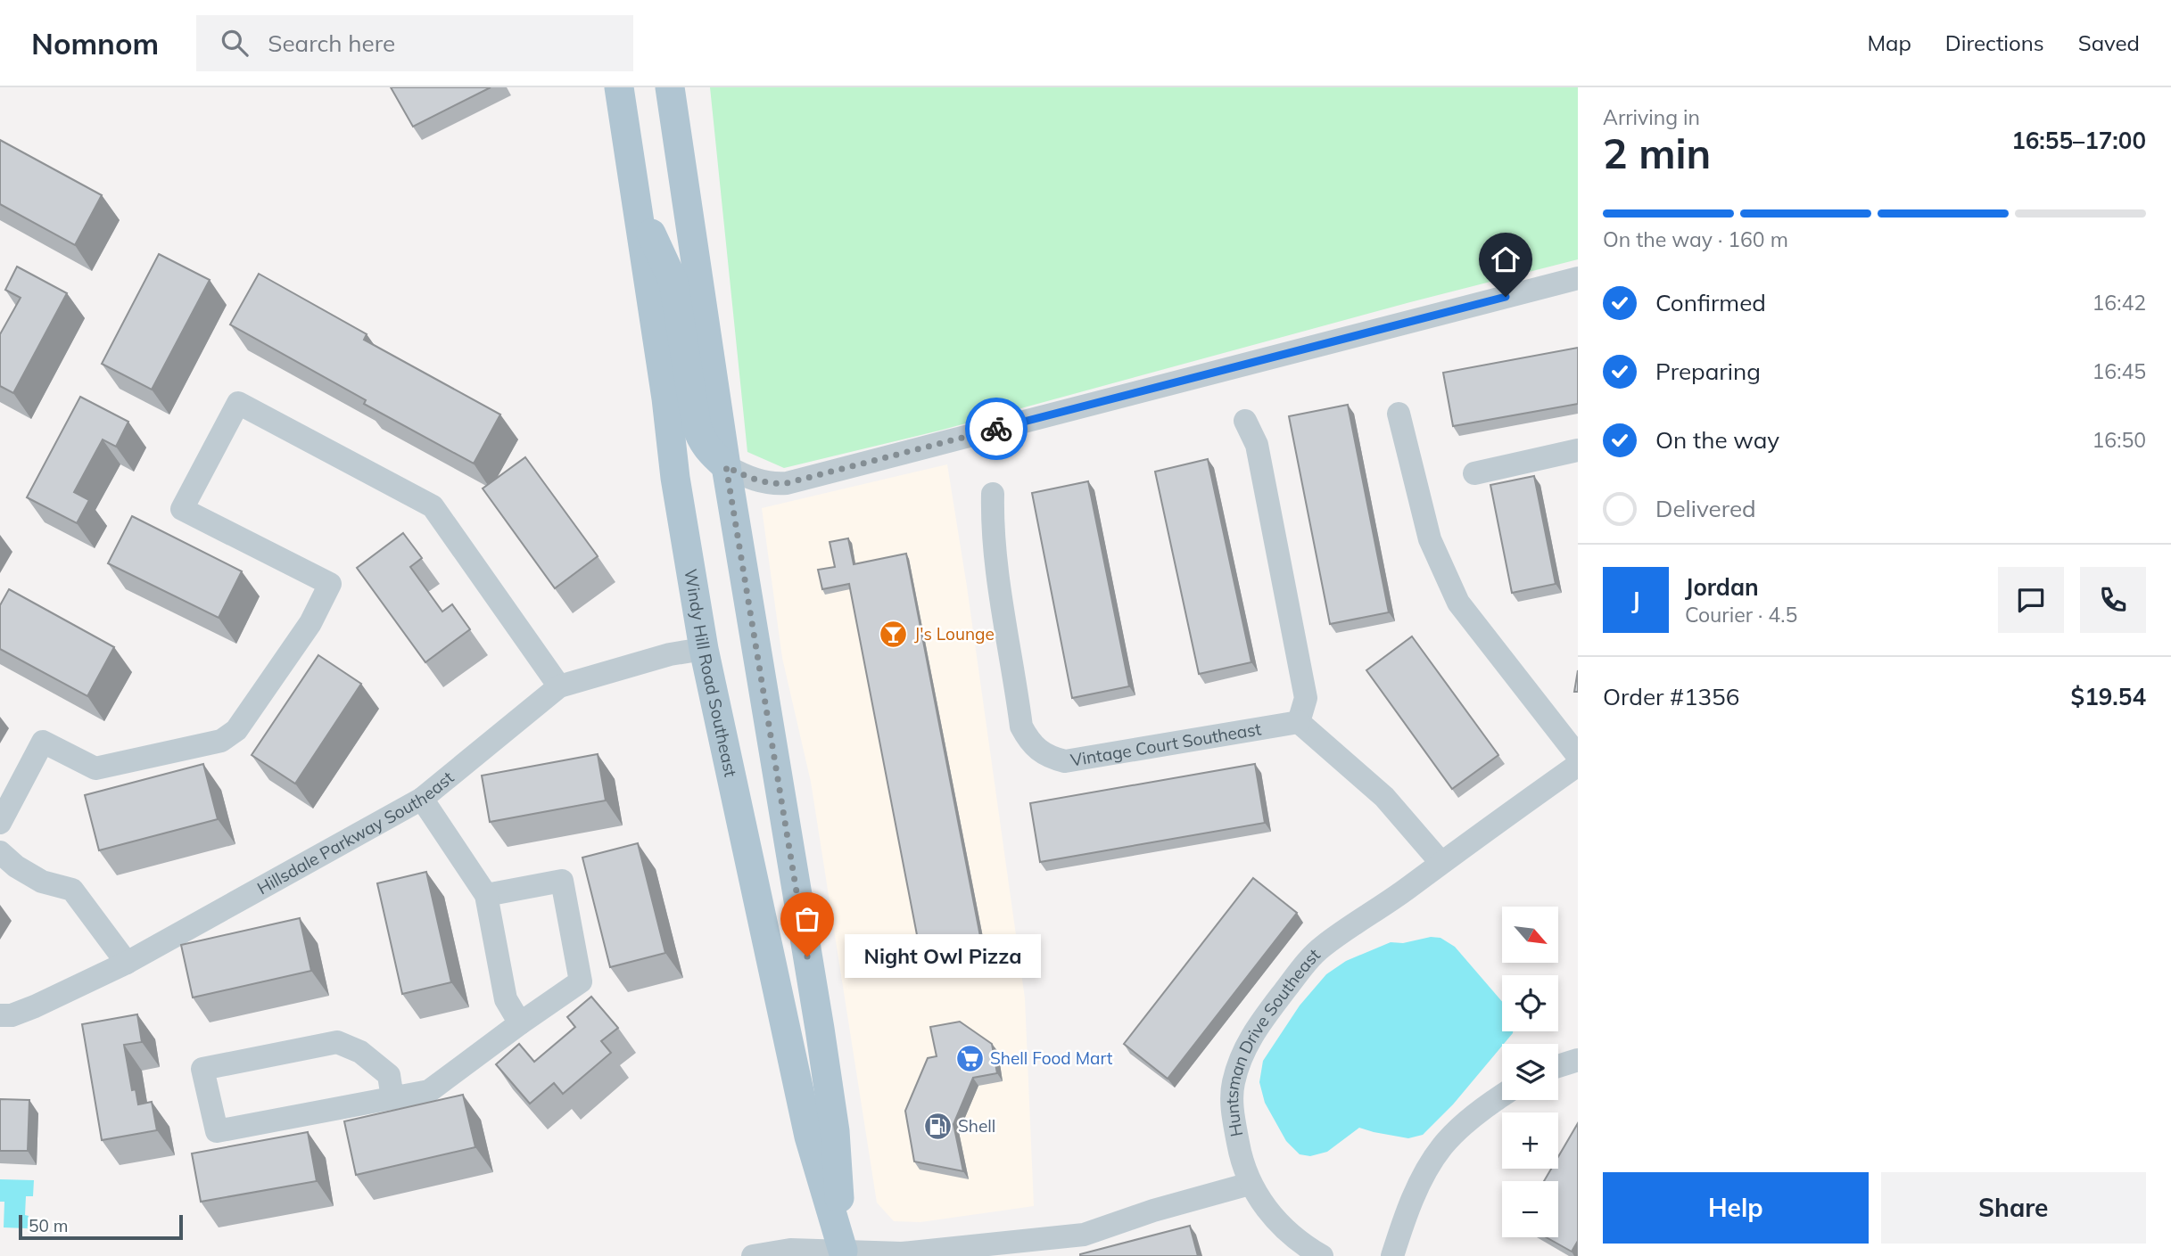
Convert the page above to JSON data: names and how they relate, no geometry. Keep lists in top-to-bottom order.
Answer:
{
  "streets": {
    "main road": ["Windy Hill Road Southeast"],
    "street": ["Vintage Court Southeast", "Hillsdale Parkway Southeast", "Huntsman Drive Southeast"]
  },
  "crossings": [
    ["Windy Hill Road Southeast", "Hillsdale Parkway Southeast"]
  ],
  "places": {
    "bar": ["J's Lounge"],
    "other": ["Night Owl Pizza"],
    "supermarket": ["Shell Food Mart"],
    "fuel station": ["Shell"]
  },
  "scale_bar": "50 m",
  "north": "bottom right",
  "page": {
    "header": "Nomnom",
    "search": "Search here",
    "nav": ["Map", "Directions", "Saved"],
    "heading": ["2 min", "Arriving in", "16:55–17:00"],
    "panel": [
      "Jordan",
      "Courier · 4.5",
      "Order #1356",
      "$19.54"
    ],
    "bar": "On the way · 160 m",
    "list": [
      ["Confirmed", "16:42"],
      ["Preparing", "16:45"],
      ["On the way", "16:50"],
      "Delivered"
    ],
    "round": "J",
    "map_buttons": ["+", "−"],
    "bubble": "Night Owl Pizza",
    "buttons": ["Help", "Share"],
    "scale": "50 m"
  }
}
